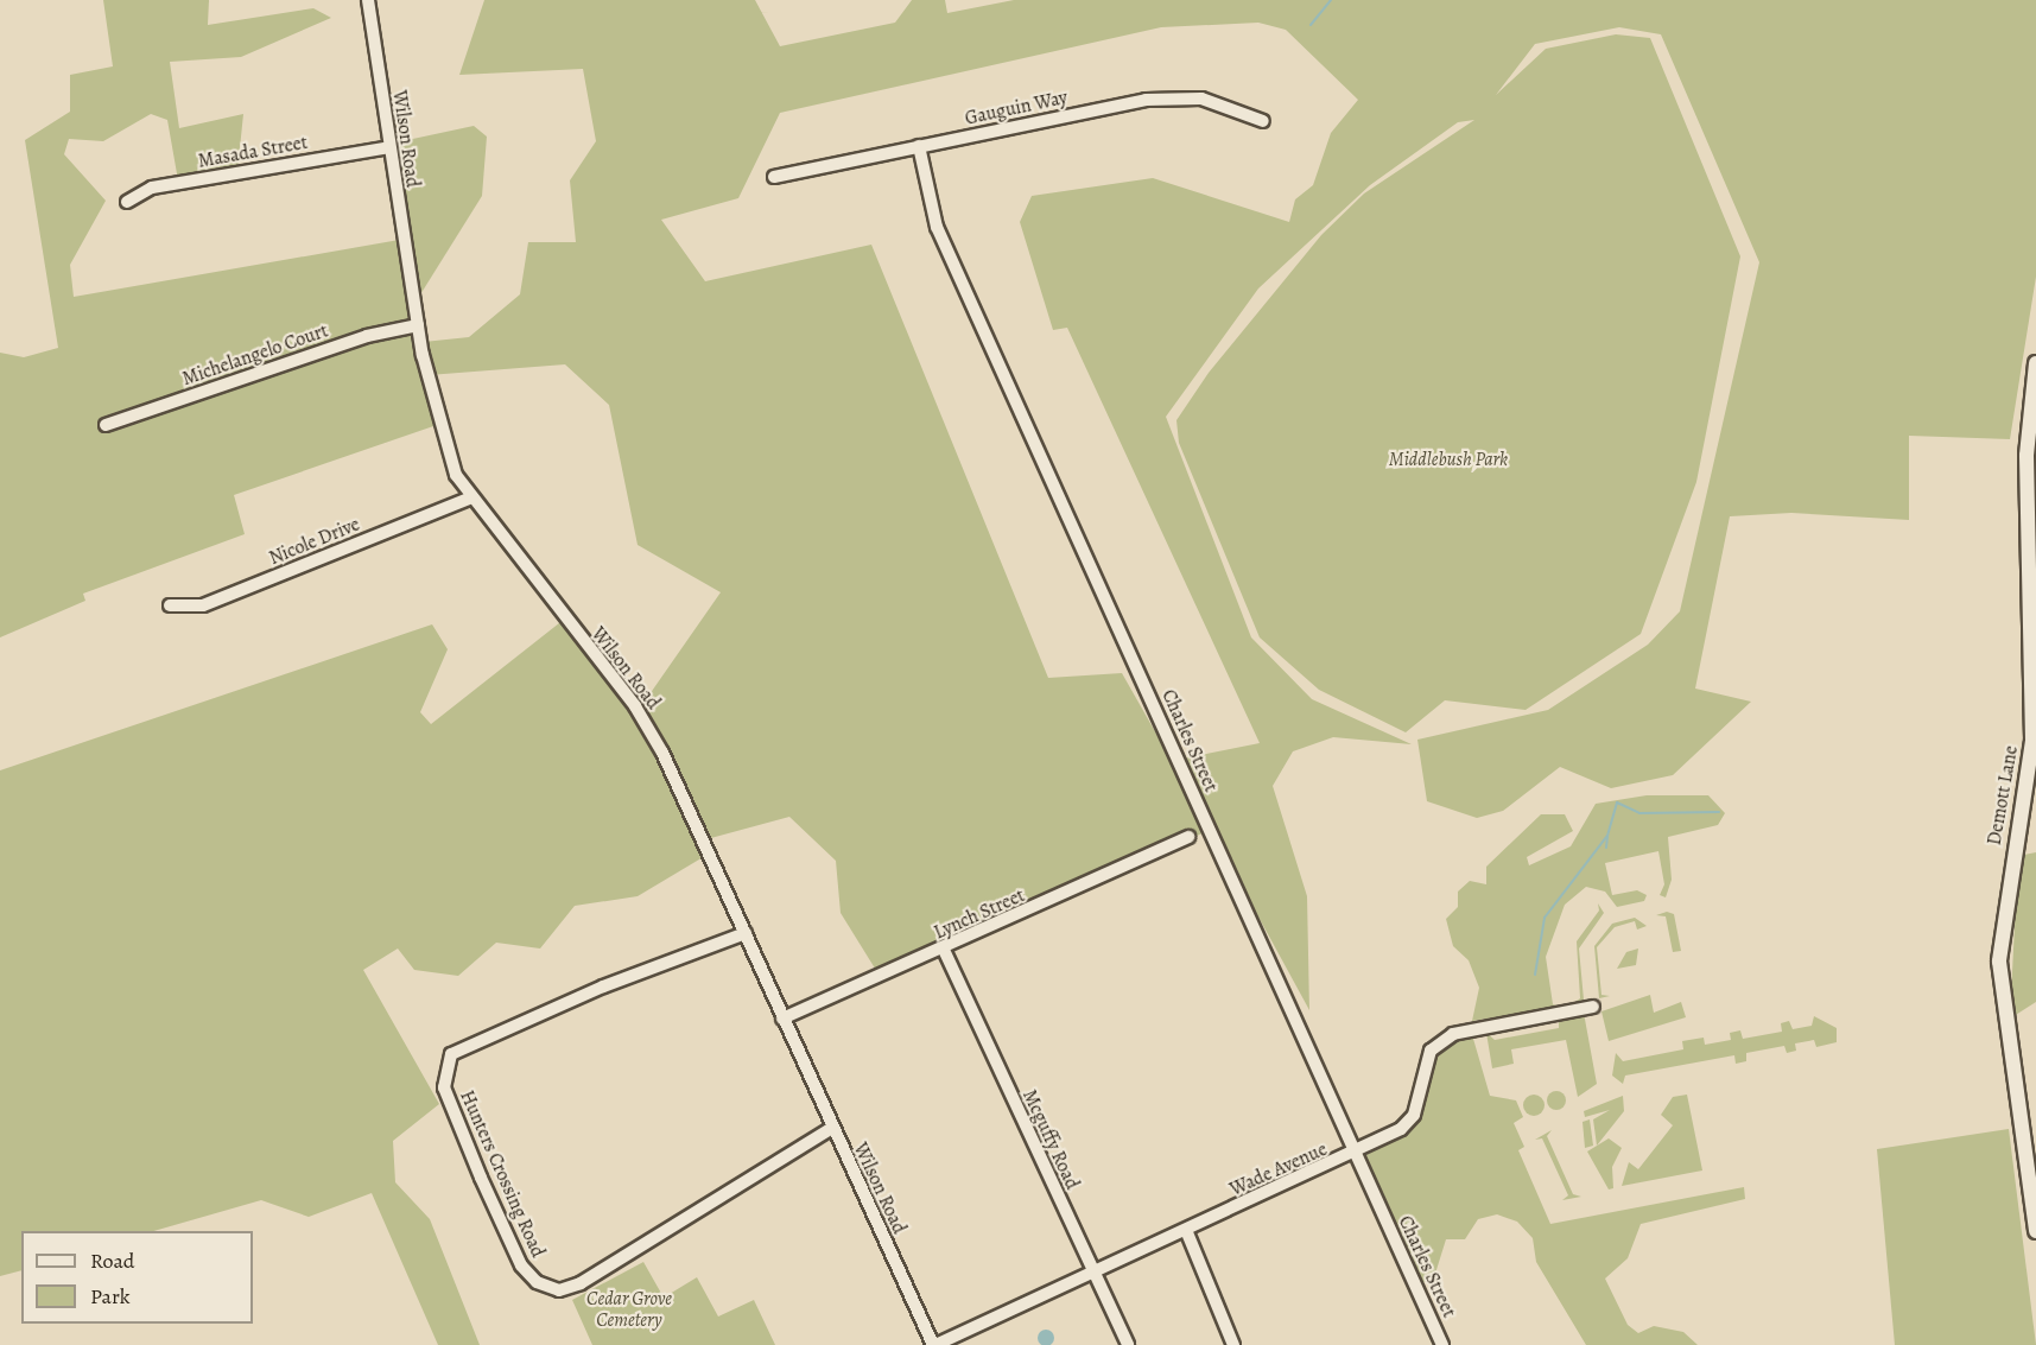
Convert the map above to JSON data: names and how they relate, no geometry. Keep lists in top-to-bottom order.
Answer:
{
  "streets": {
    "street": [
      "Gauguin Way",
      "Wilson Road",
      "Masada Street",
      "Michelangelo Court",
      "Nicole Drive",
      "Charles Street",
      "Demott Lane",
      "Lynch Street",
      "Mcguffy Road",
      "Wade Avenue",
      "Hunters Crossing Road"
    ]
  },
  "crossings": [
    ["Gauguin Way", "Charles Street"],
    ["Wilson Road", "Masada Street"],
    ["Wilson Road", "Michelangelo Court"],
    ["Wilson Road", "Nicole Drive"],
    ["Wilson Road", "Lynch Street"],
    ["Wilson Road", "Wade Avenue"],
    ["Wilson Road", "Hunters Crossing Road"],
    ["Charles Street", "Wade Avenue"],
    ["Lynch Street", "Mcguffy Road"],
    ["Mcguffy Road", "Wade Avenue"]
  ],
  "parks": ["Middlebush Park", "Cedar Grove Cemetery"],
  "legend": ["Road", "Park"]
}
